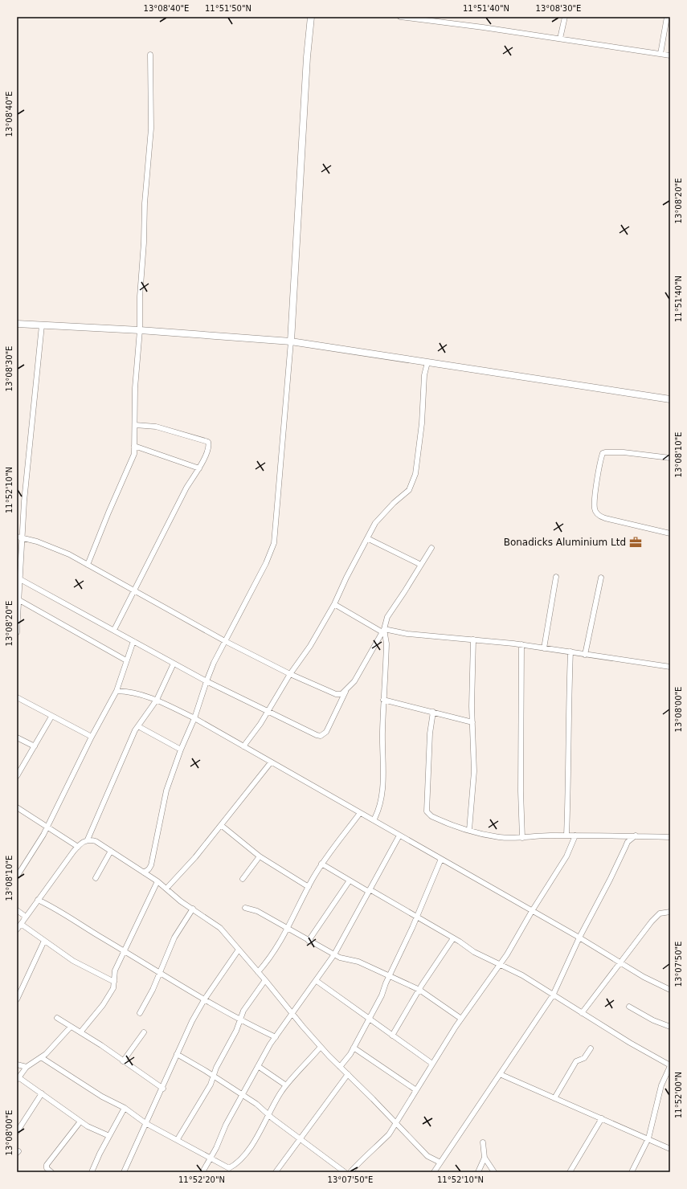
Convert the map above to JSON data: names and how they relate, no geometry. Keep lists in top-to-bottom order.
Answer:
{
  "places": {
    "office": ["Bonadicks Aluminium Ltd"]
  },
  "coordinates": [
    "13°08'40\"E",
    "11°51'50\"N",
    "11°51'40\"N",
    "13°08'30\"E",
    "13°08'20\"E",
    "13°08'10\"E",
    "11°52'10\"N",
    "13°08'00\"E",
    "13°07'50\"E",
    "11°52'00\"N",
    "11°52'20\"N"
  ]
}
